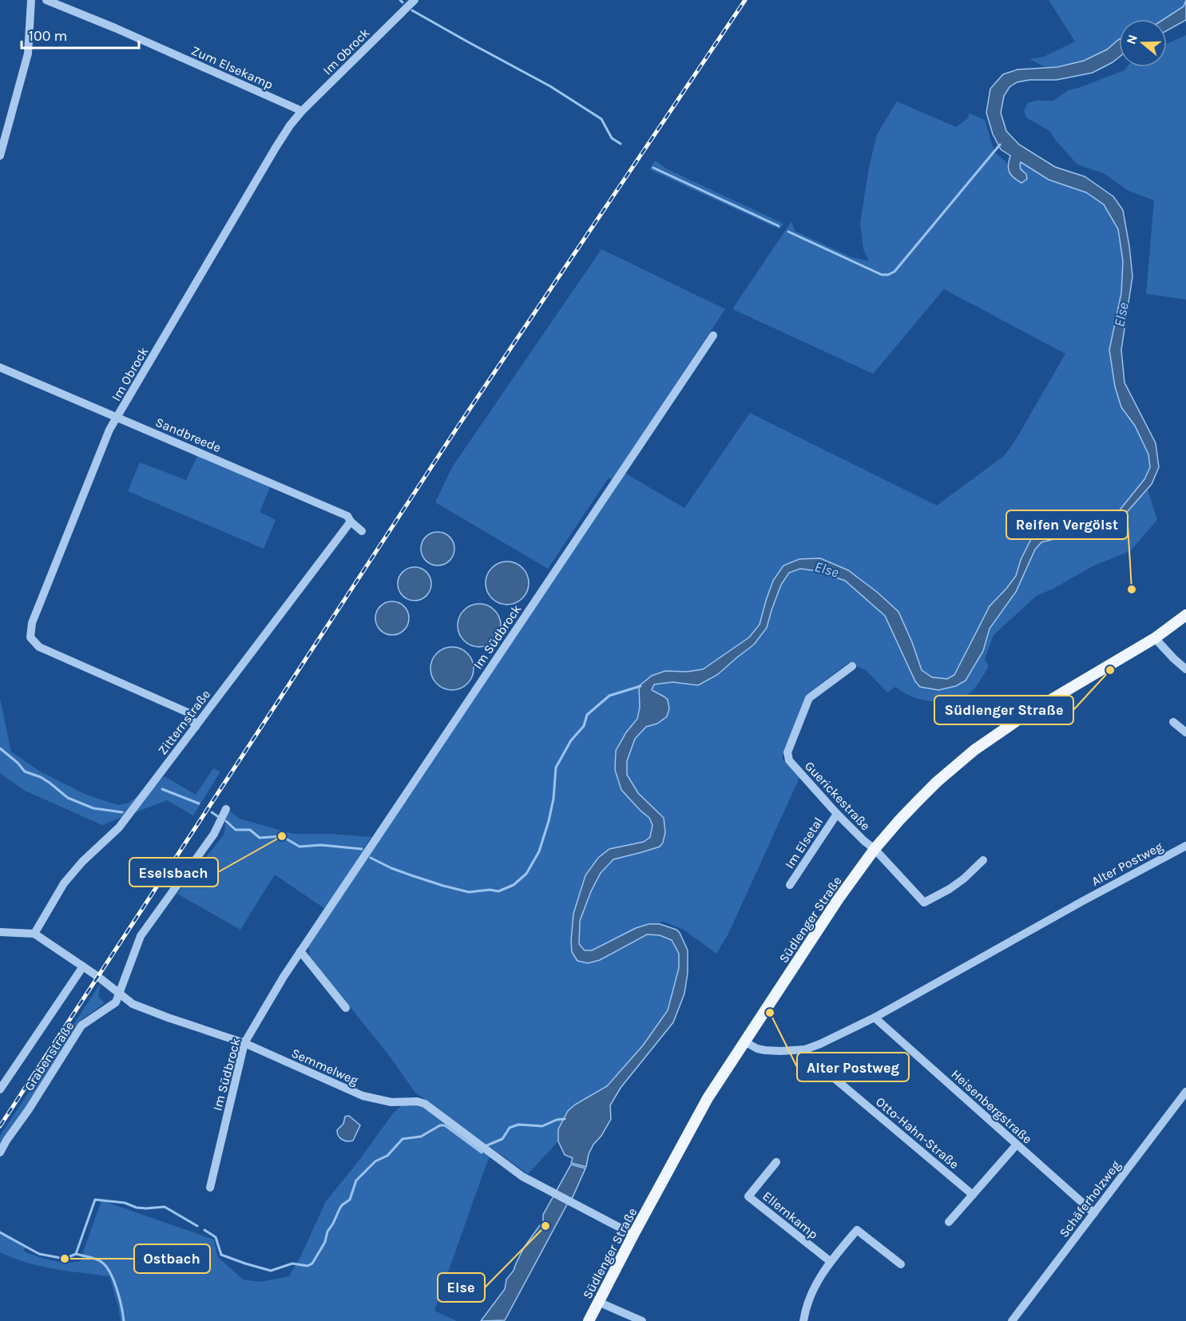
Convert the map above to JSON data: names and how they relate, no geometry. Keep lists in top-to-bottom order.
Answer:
{
  "streets": {
    "main road": ["Südlenger Straße"],
    "street": [
      "Im Obrock",
      "Zum Elsekamp",
      "Sandbreede",
      "Im Südbrock",
      "Zitternstraße",
      "Guerickestraße",
      "Im Elsetal",
      "Alter Postweg",
      "Grabenstraße",
      "Semmelweg",
      "Heisenbergstraße",
      "Otto-Hahn-Straße",
      "Schäferholzweg",
      "Ellernkamp"
    ]
  },
  "crossings": [
    ["Im Obrock", "Zum Elsekamp"],
    ["Im Obrock", "Sandbreede"],
    ["Im Obrock", "Zitternstraße"],
    ["Sandbreede", "Zitternstraße"],
    ["Im Südbrock", "Semmelweg"],
    ["Zitternstraße", "Semmelweg"],
    ["Guerickestraße", "Im Elsetal"],
    ["Guerickestraße", "Südlenger Straße"],
    ["Alter Postweg", "Südlenger Straße"],
    ["Alter Postweg", "Heisenbergstraße"],
    ["Alter Postweg", "Otto-Hahn-Straße"],
    ["Südlenger Straße", "Semmelweg"],
    ["Grabenstraße", "Semmelweg"],
    ["Heisenbergstraße", "Schäferholzweg"]
  ],
  "water": ["Else"],
  "places": [
    "Reifen Vergölst",
    "Südlenger Straße",
    "Eselsbach",
    "Alter Postweg",
    "Else",
    "Ostbach"
  ],
  "scale_bar": "100 m",
  "north": "left"
}
